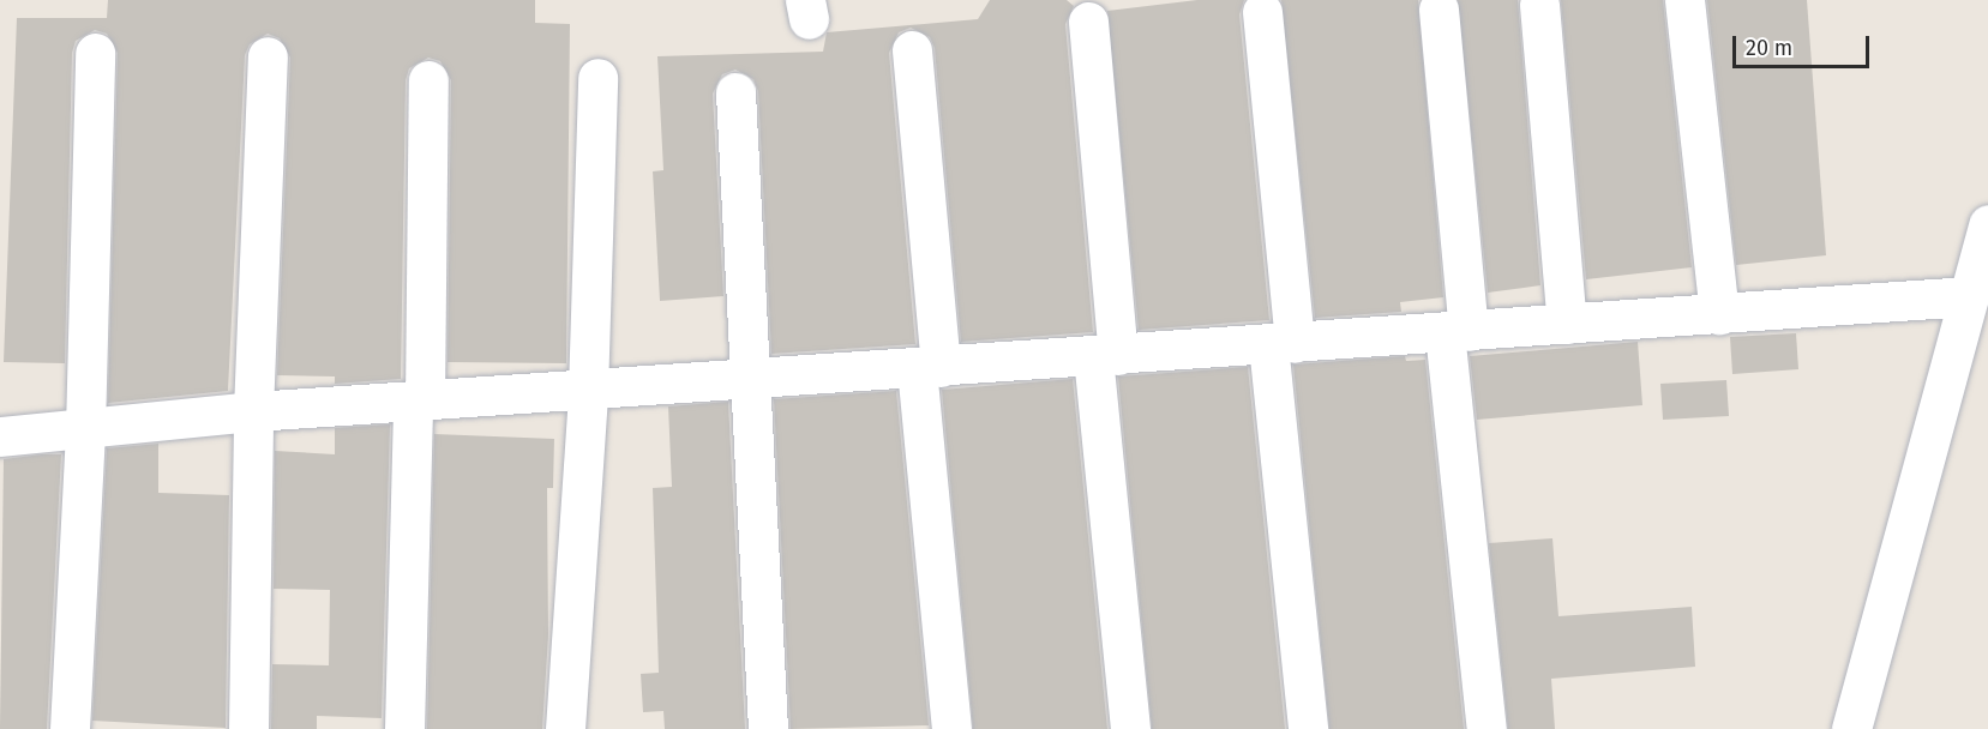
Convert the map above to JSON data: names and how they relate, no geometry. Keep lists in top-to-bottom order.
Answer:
{
  "scale_bar": "20 m"
}
